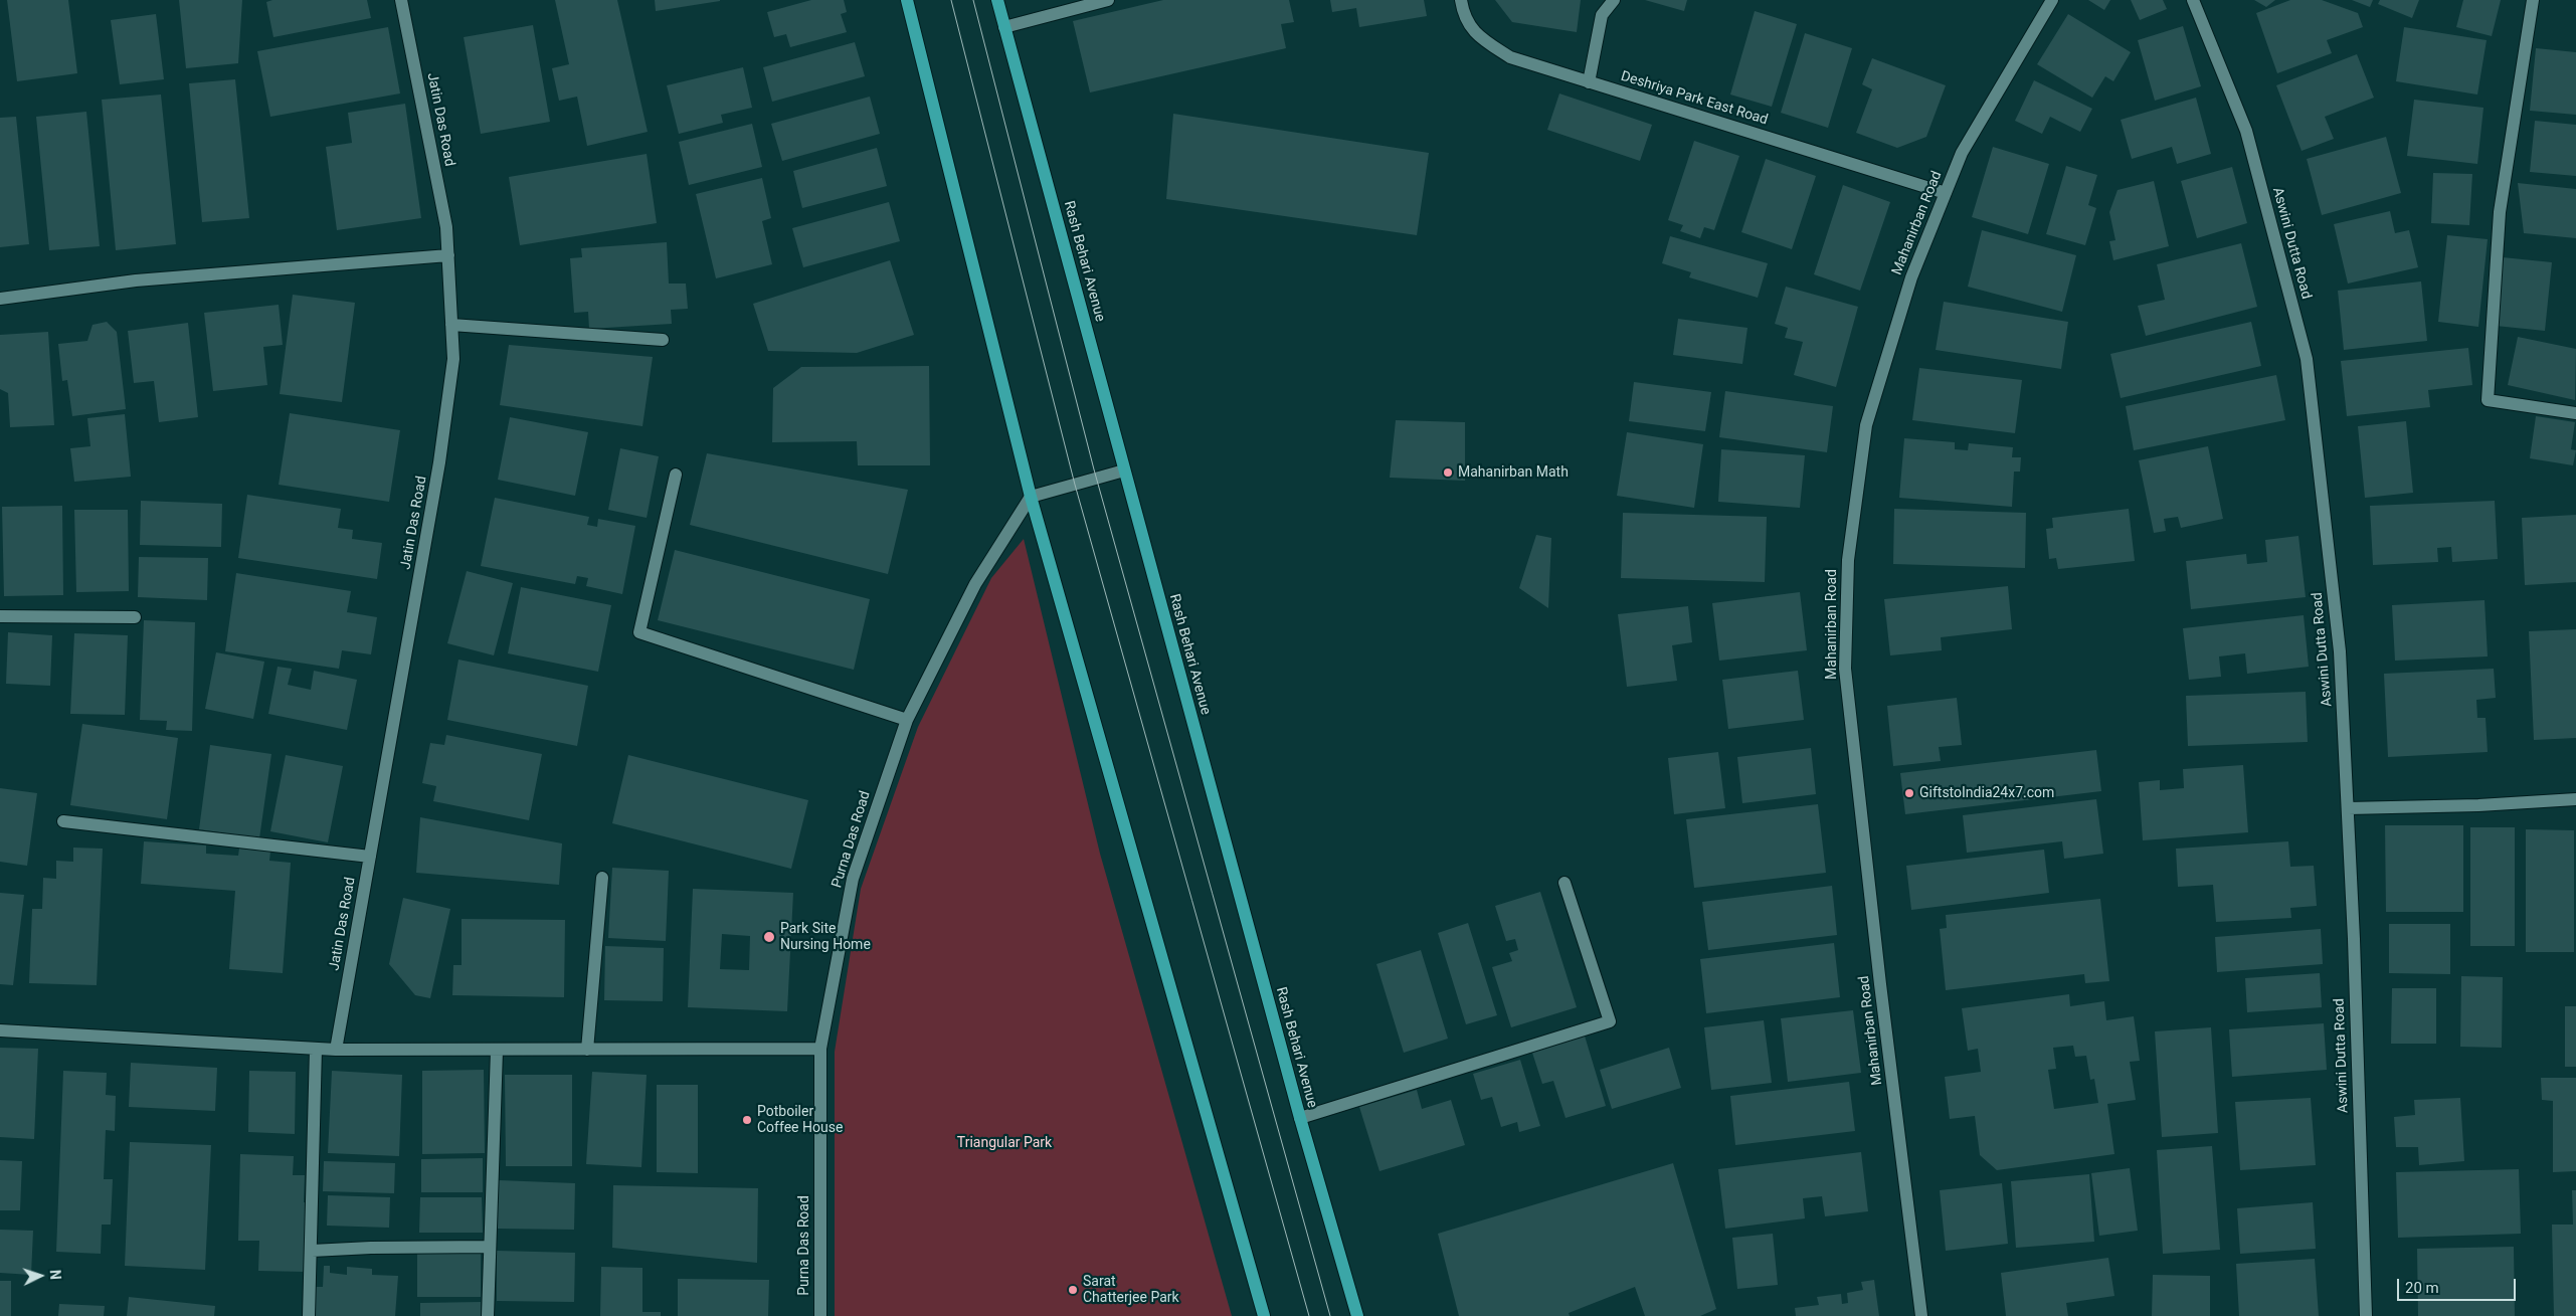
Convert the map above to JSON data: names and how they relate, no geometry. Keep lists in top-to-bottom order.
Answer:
{
  "streets": {
    "main road": ["Rash Behari Avenue"],
    "street": [
      "Deshriya Park East Road",
      "Jatin Das Road",
      "Mahanirban Road",
      "Aswini Dutta Road",
      "Purna Das Road"
    ]
  },
  "crossings": [
    ["Deshriya Park East Road", "Mahanirban Road"]
  ],
  "parks": ["Triangular Park"],
  "places": [
    "Mahanirban Math",
    "GiftstoIndia24x7.com",
    "Park Site Nursing Home",
    "Potboiler Coffee House",
    "Sarat Chatterjee Park"
  ],
  "scale_bar": "20 m",
  "north": "right"
}
